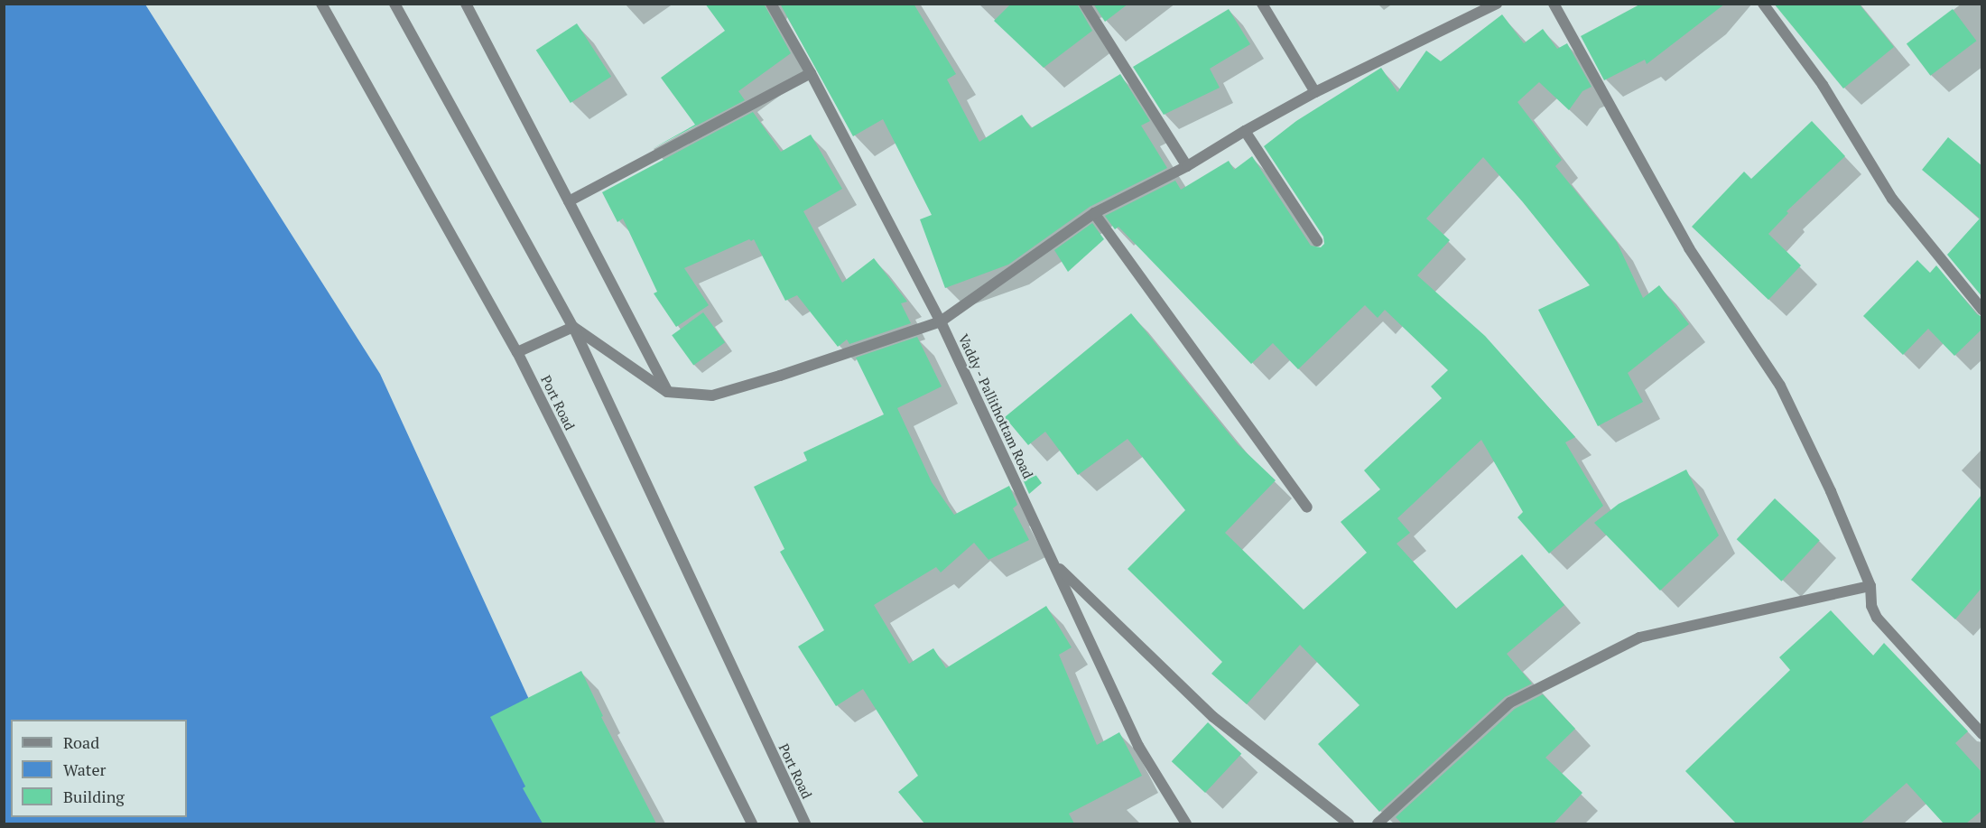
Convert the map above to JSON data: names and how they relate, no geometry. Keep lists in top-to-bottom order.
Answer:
{
  "streets": {
    "street": ["Port Road", "Vaddy - Pallithottam Road"]
  },
  "legend": ["Road", "Water", "Building"]
}
